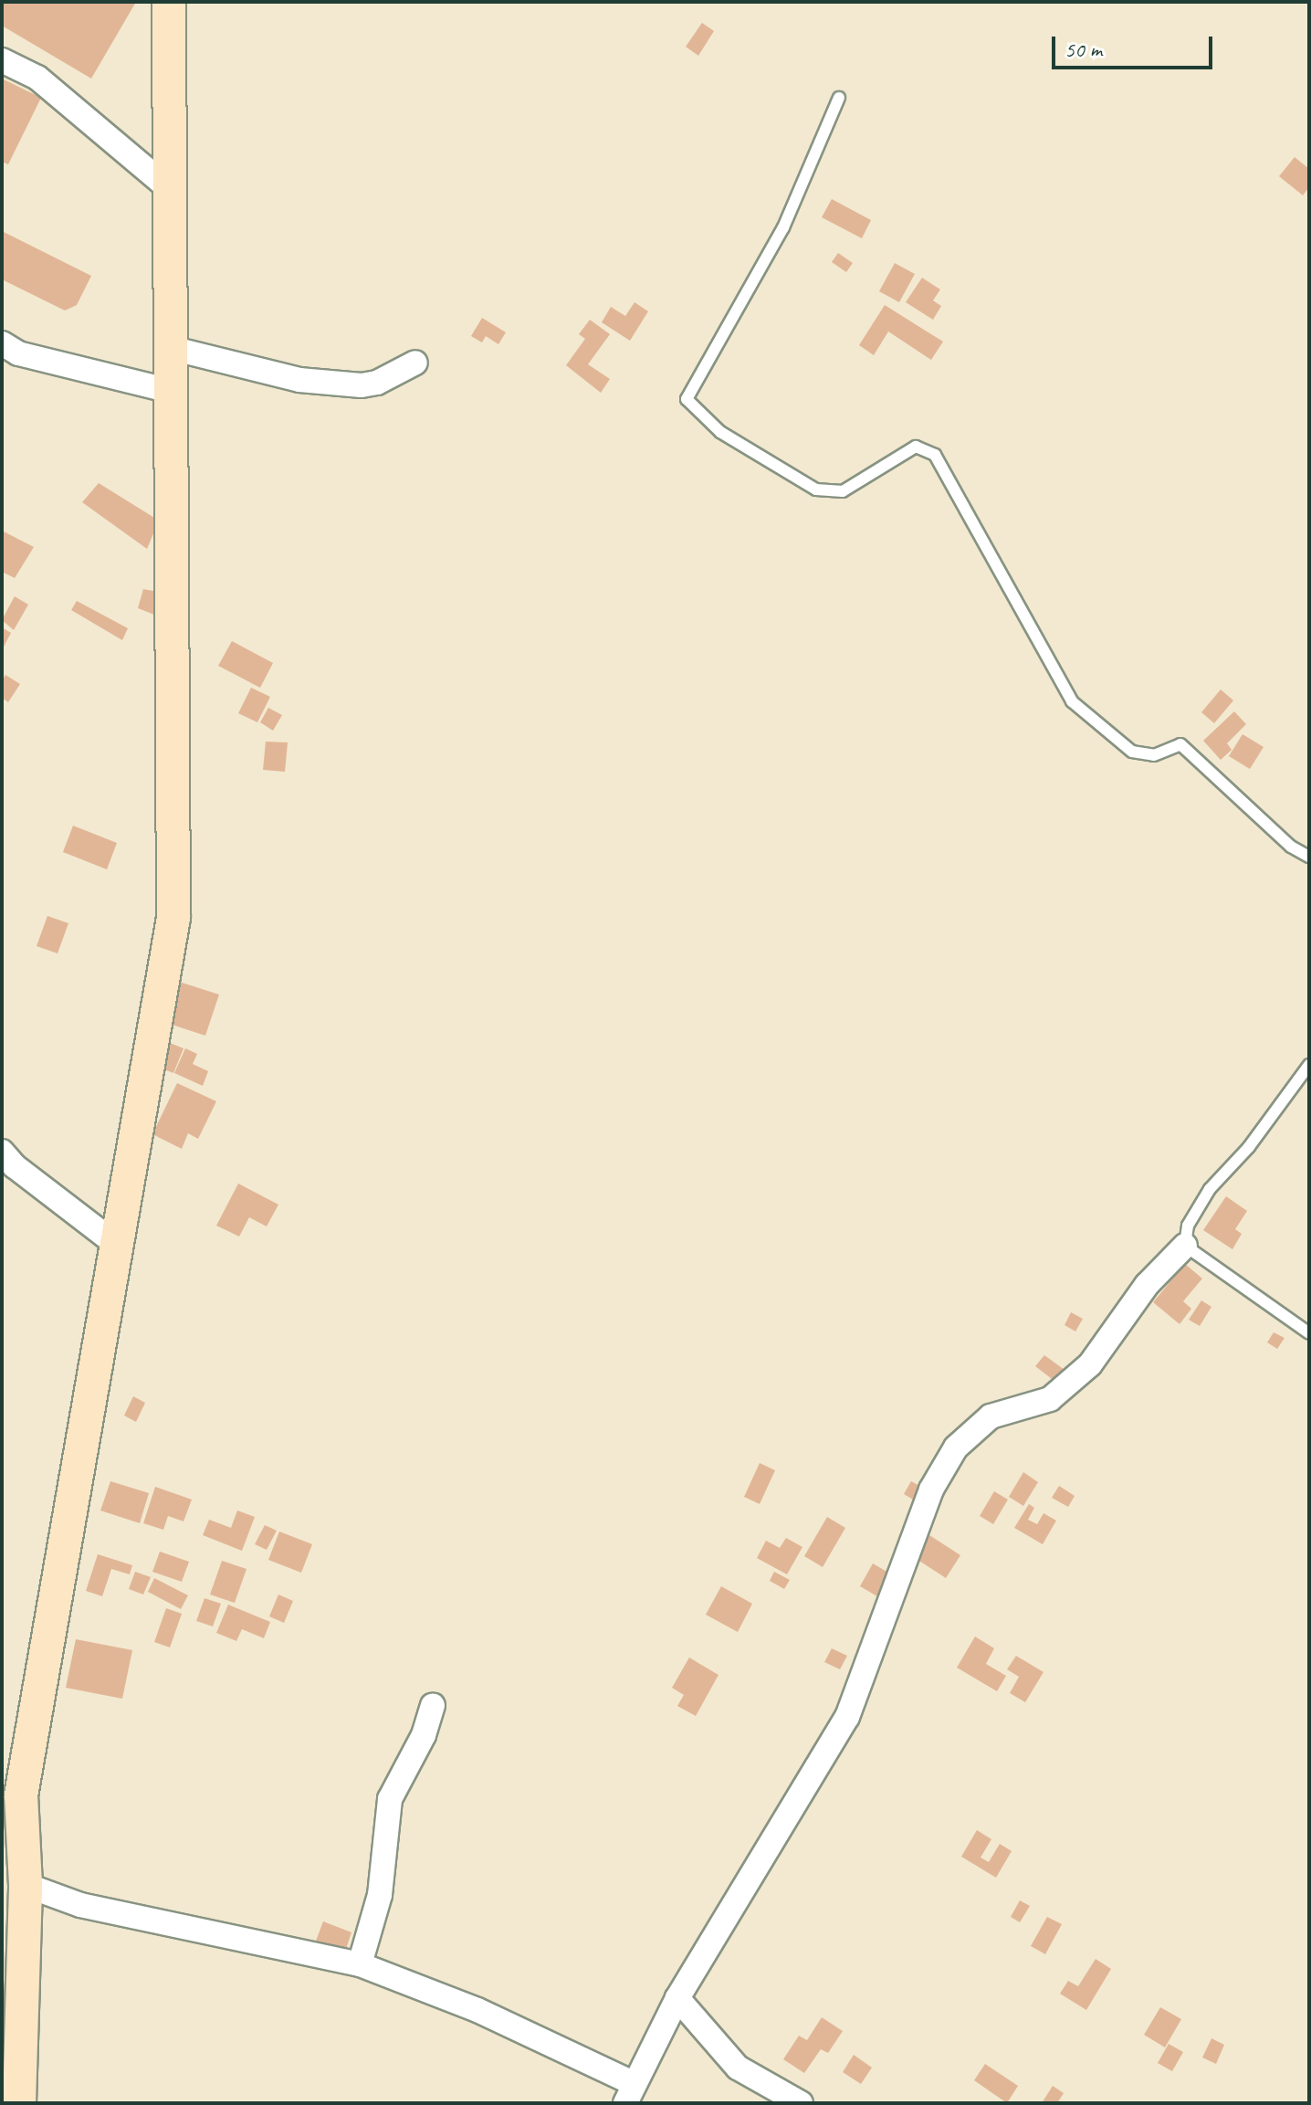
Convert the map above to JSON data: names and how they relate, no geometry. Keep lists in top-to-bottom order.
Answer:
{
  "scale_bar": "50 m"
}
